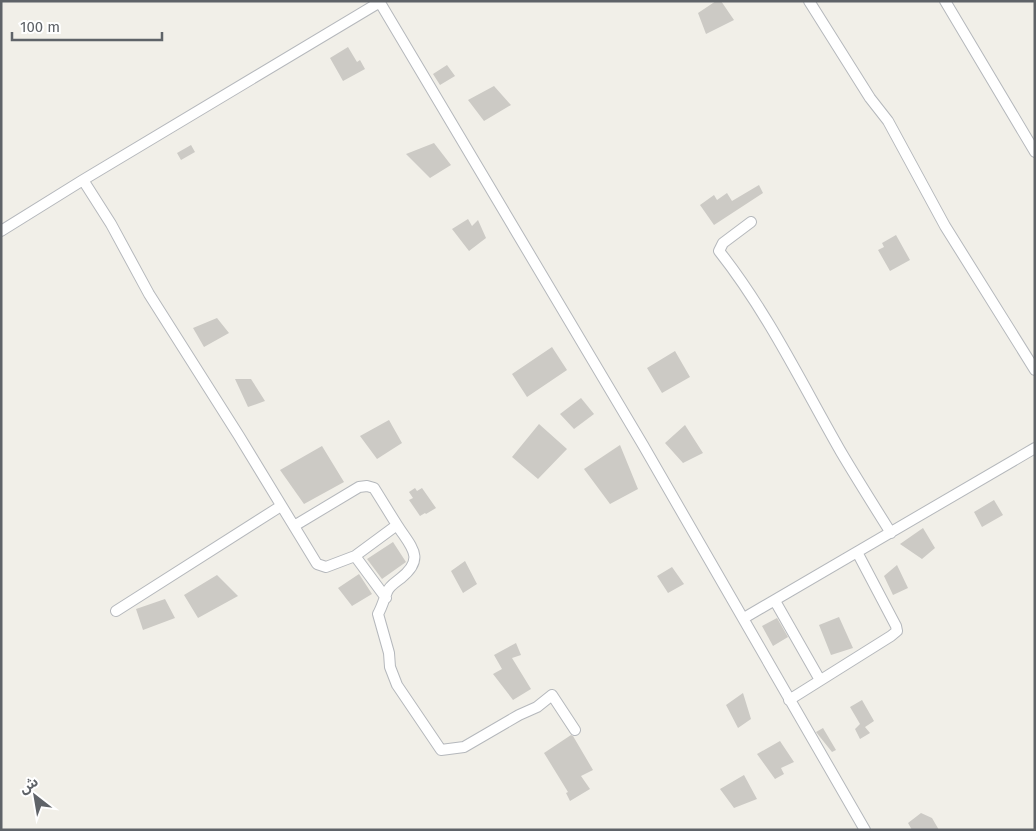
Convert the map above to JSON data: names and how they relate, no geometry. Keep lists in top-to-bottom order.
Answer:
{
  "scale_bar": "100 m",
  "north": "top left"
}
